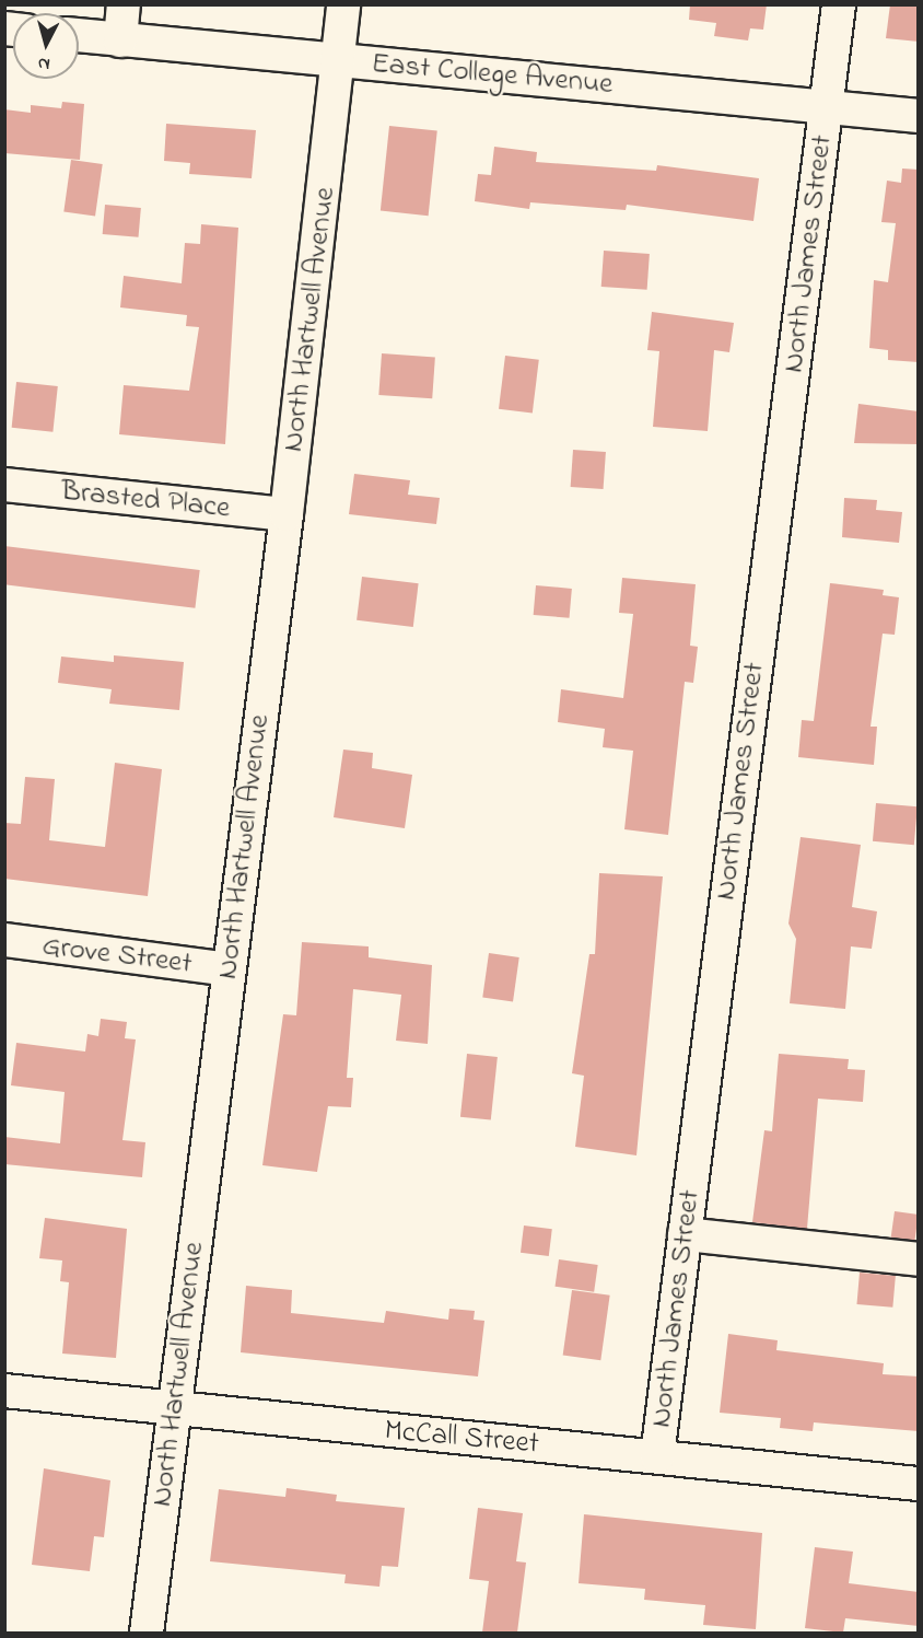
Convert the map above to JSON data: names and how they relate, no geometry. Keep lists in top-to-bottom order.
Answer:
{
  "streets": {
    "street": [
      "East College Avenue",
      "North James Street",
      "North Hartwell Avenue",
      "Brasted Place",
      "Grove Street",
      "McCall Street"
    ]
  },
  "crossings": [
    ["East College Avenue", "North James Street"],
    ["East College Avenue", "North Hartwell Avenue"],
    ["North James Street", "McCall Street"],
    ["North Hartwell Avenue", "Brasted Place"],
    ["North Hartwell Avenue", "Grove Street"],
    ["North Hartwell Avenue", "McCall Street"]
  ],
  "north": "bottom"
}
